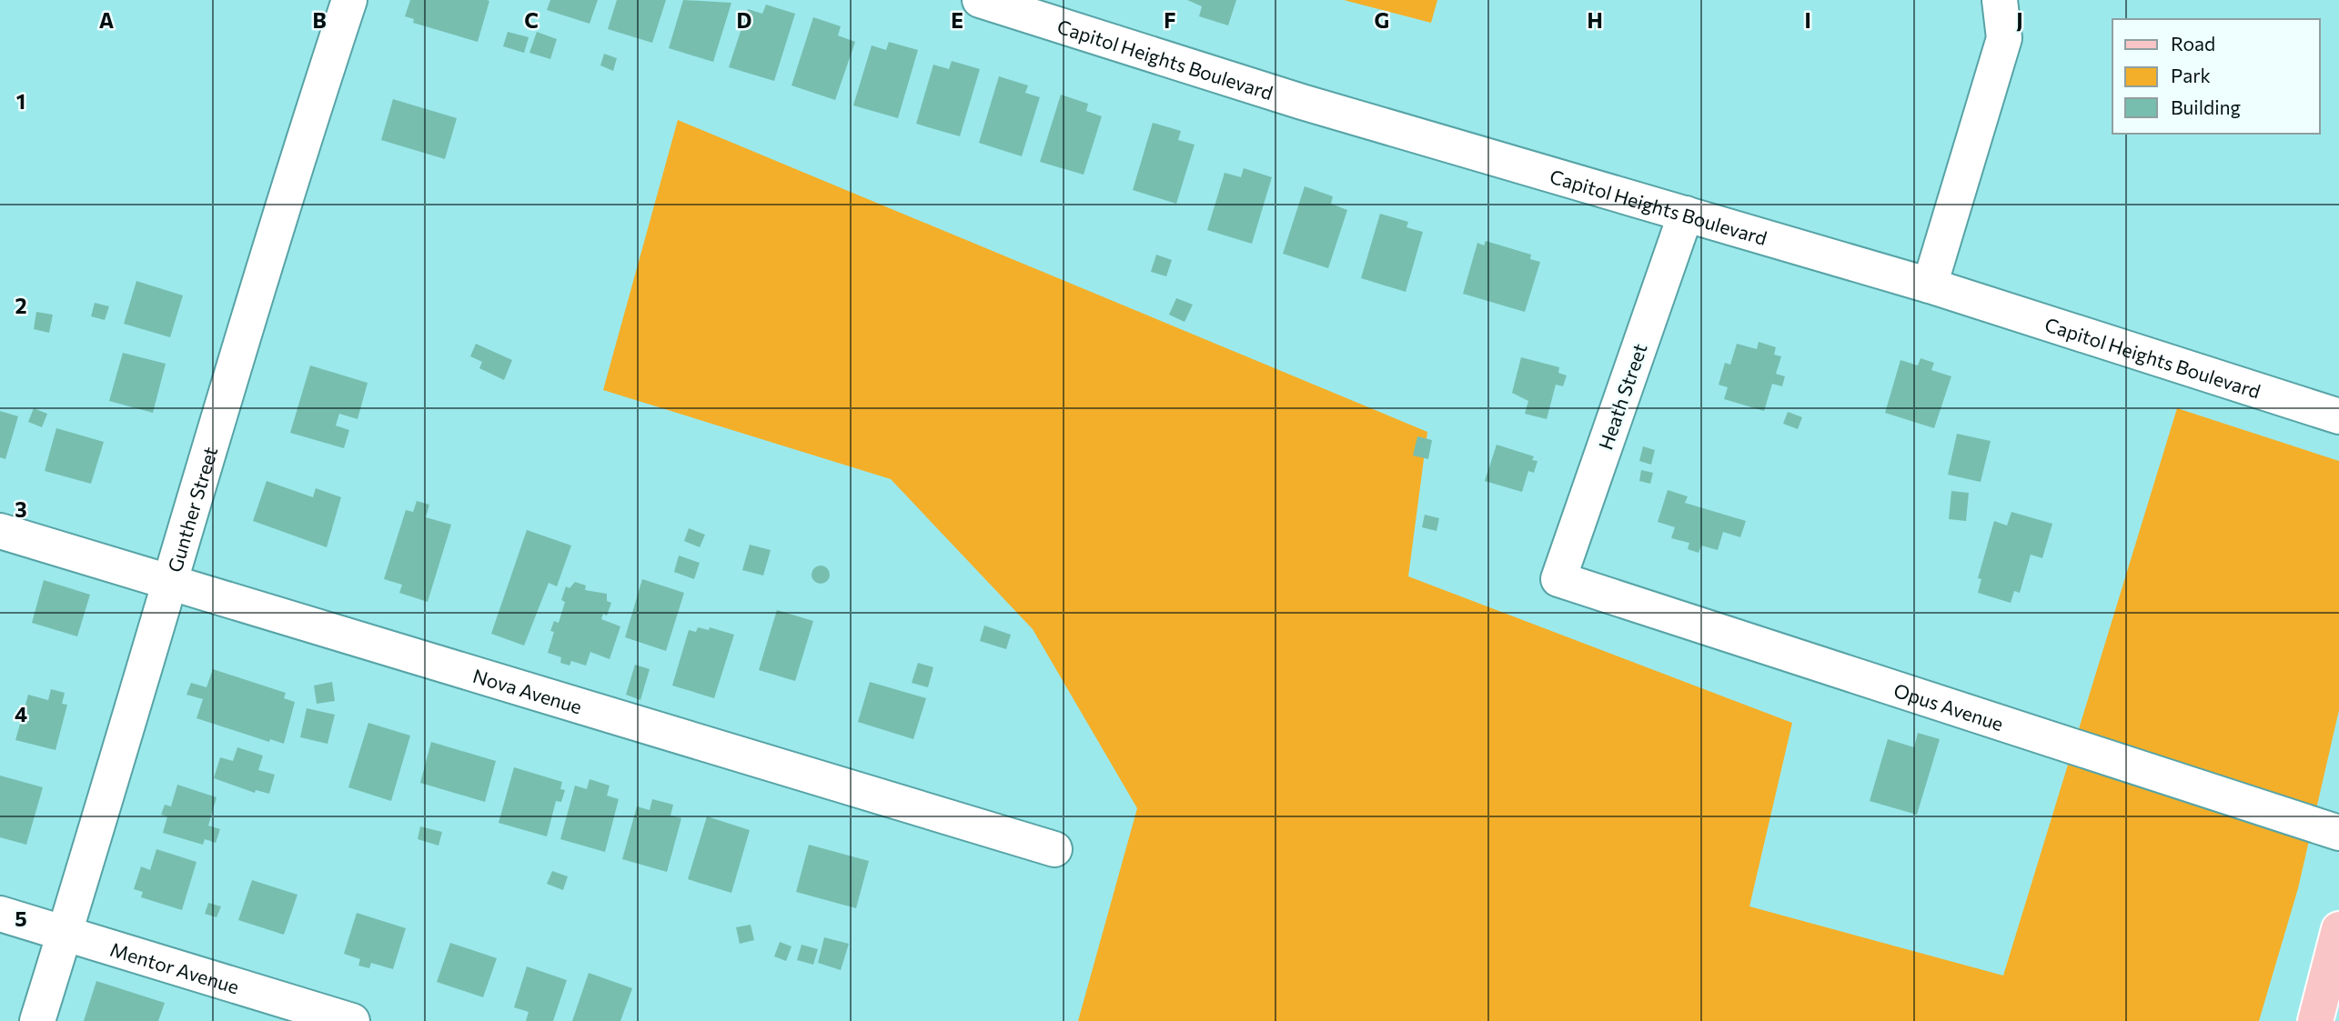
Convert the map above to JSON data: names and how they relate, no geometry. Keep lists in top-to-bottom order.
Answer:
{
  "streets": {
    "street": [
      "Capitol Heights Boulevard",
      "Heath Street",
      "Gunther Street",
      "Nova Avenue",
      "Opus Avenue",
      "Mentor Avenue"
    ]
  },
  "crossings": [
    ["Capitol Heights Boulevard", "Heath Street"],
    ["Heath Street", "Opus Avenue"],
    ["Gunther Street", "Nova Avenue"],
    ["Gunther Street", "Mentor Avenue"]
  ],
  "legend": ["Road", "Park", "Building"],
  "grid": {
    "columns": [
      "A",
      "B",
      "C",
      "D",
      "E",
      "F",
      "G",
      "H",
      "I",
      "J"
    ],
    "rows": [
      "1",
      "2",
      "3",
      "4",
      "5"
    ]
  }
}
